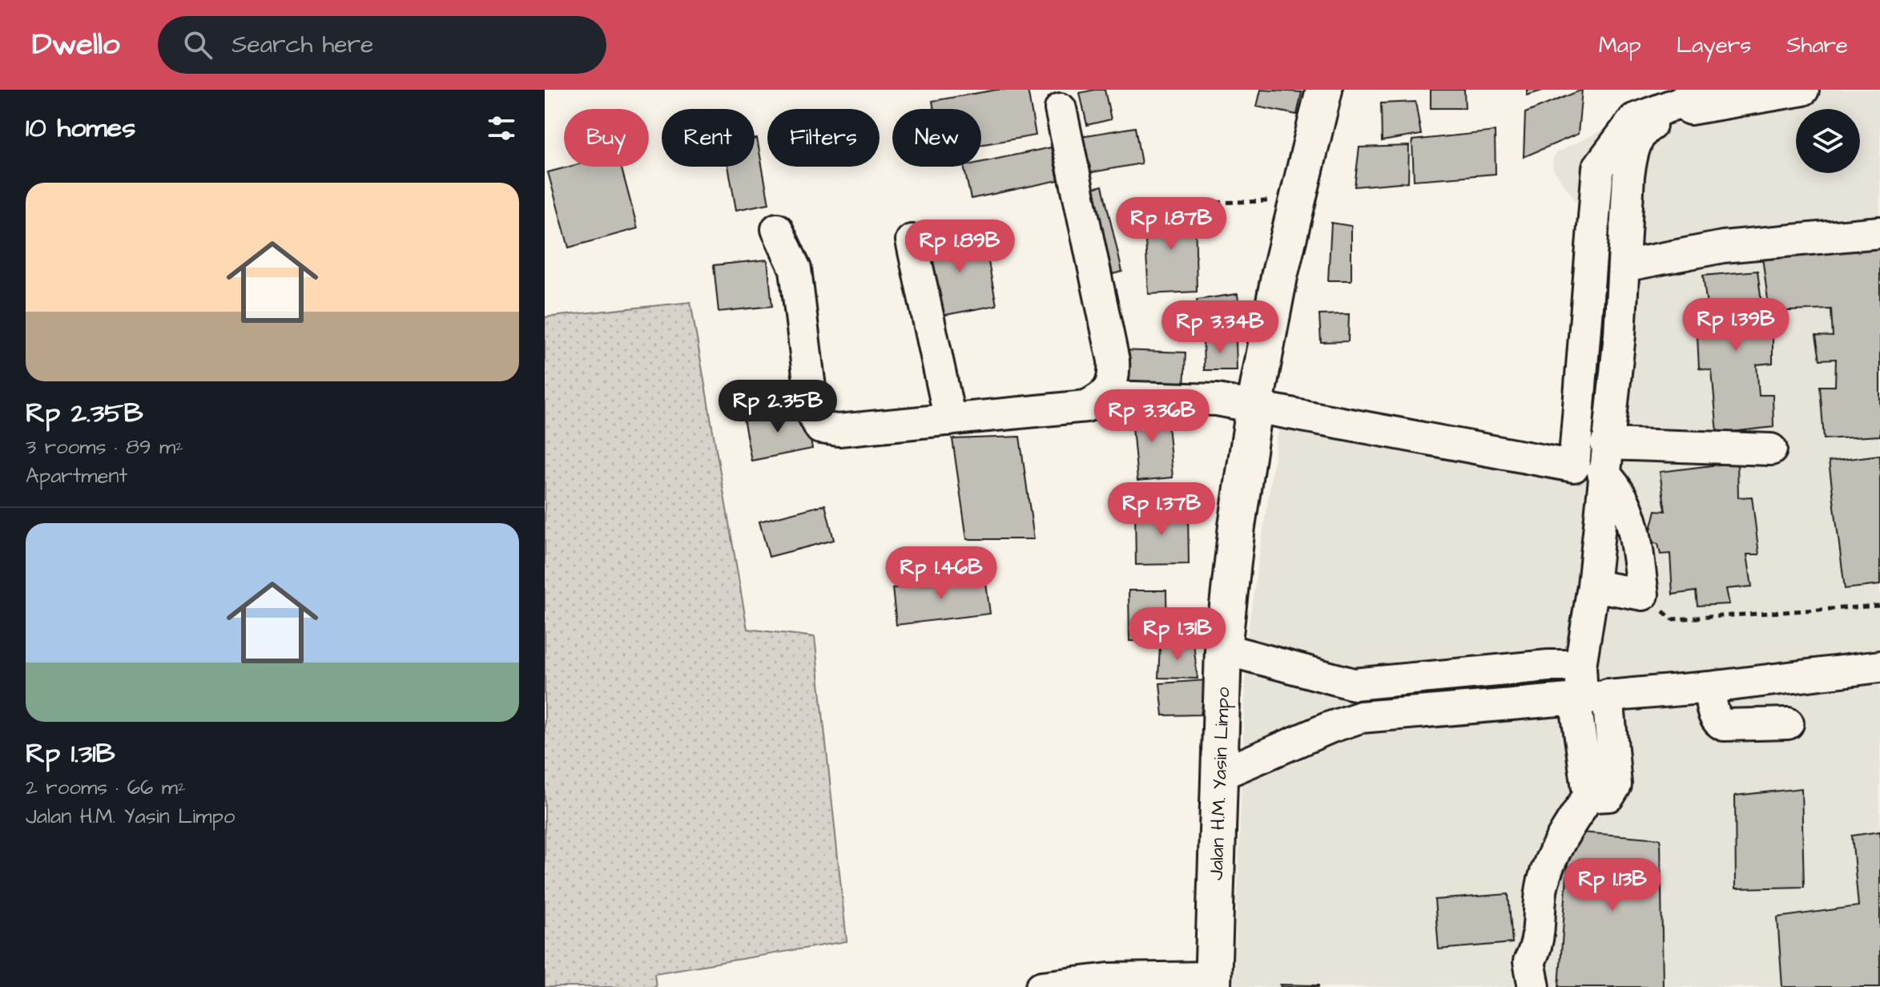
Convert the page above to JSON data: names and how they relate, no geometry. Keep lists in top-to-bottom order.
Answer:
{
  "streets": {
    "main road": ["Jalan H.M. Yasin Limpo"]
  },
  "page": {
    "header": "Dwello",
    "search": "Search here",
    "nav": ["Map", "Layers", "Share"],
    "heading": "10 homes",
    "chip": [
      "Buy",
      "Rent",
      "Filters",
      "New"
    ],
    "list": [
      {
        "name": "Rp 2.35B",
        "note": "3 rooms · 89 m² · Apartment"
      },
      {
        "name": "Rp 1.31B",
        "note": "2 rooms · 66 m² · Jalan H.M. Yasin Limpo"
      }
    ],
    "price": [
      "Rp 1.87B",
      "Rp 1.89B",
      "Rp 1.39B",
      "Rp 3.34B",
      "Rp 2.35B",
      "Rp 3.36B",
      "Rp 1.37B",
      "Rp 1.46B",
      "Rp 1.31B",
      "Rp 1.13B"
    ]
  }
}
